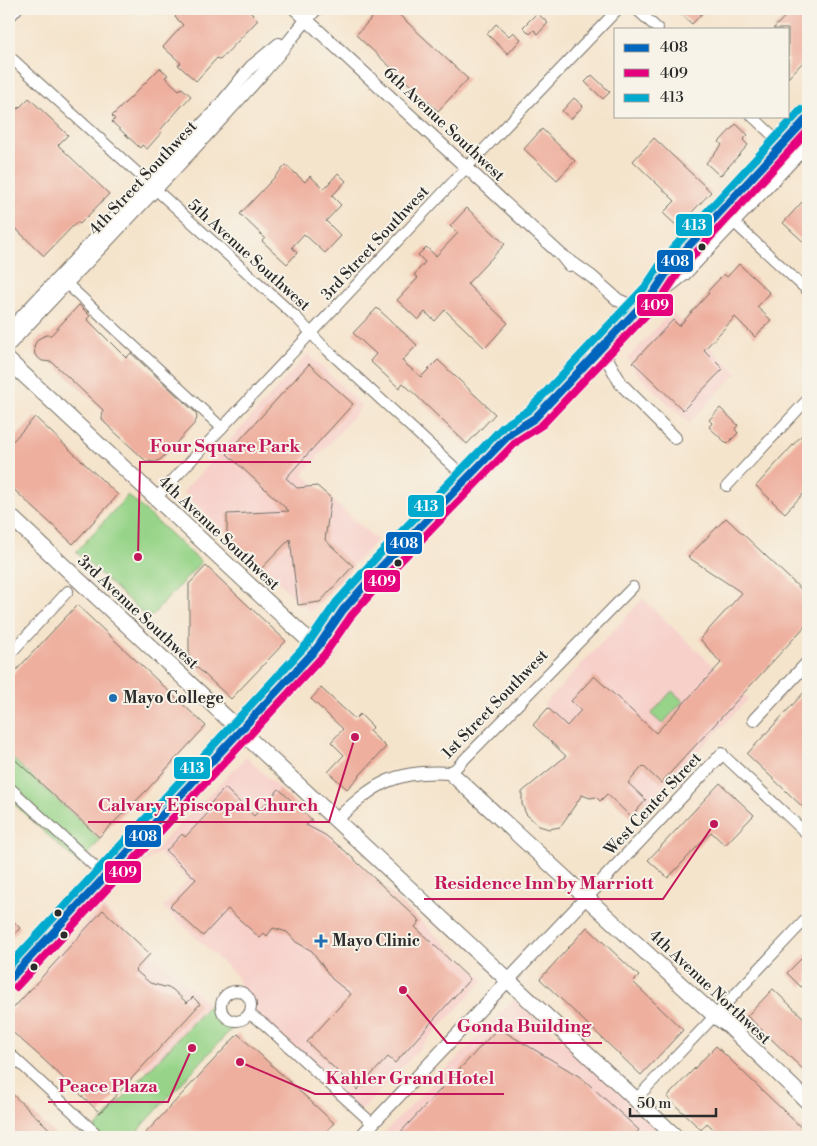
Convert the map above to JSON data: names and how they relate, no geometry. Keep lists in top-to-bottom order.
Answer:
{
  "streets": {
    "main road": ["4th Avenue Southwest", "3rd Avenue Southwest", "4th Avenue Northwest"],
    "street": [
      "6th Avenue Southwest",
      "4th Street Southwest",
      "3rd Street Southwest",
      "5th Avenue Southwest",
      "1st Street Southwest",
      "West Center Street"
    ]
  },
  "crossings": [
    ["6th Avenue Southwest", "4th Street Southwest"],
    ["6th Avenue Southwest", "3rd Street Southwest"],
    ["4th Street Southwest", "5th Avenue Southwest"],
    ["3rd Street Southwest", "5th Avenue Southwest"],
    ["3rd Street Southwest", "4th Avenue Southwest"],
    ["3rd Avenue Southwest", "1st Street Southwest"],
    ["3rd Avenue Southwest", "West Center Street"],
    ["West Center Street", "4th Avenue Northwest"]
  ],
  "places": {
    "other": [
      "Four Square Park",
      "Mayo College",
      "Calvary Episcopal Church",
      "Residence Inn by Marriott",
      "Gonda Building",
      "Peace Plaza",
      "Kahler Grand Hotel"
    ],
    "health": ["Mayo Clinic"]
  },
  "lines": ["transit line 413", "transit line 408", "transit line 409"],
  "legend": ["408", "409", "413"],
  "scale_bar": "50 m"
}
